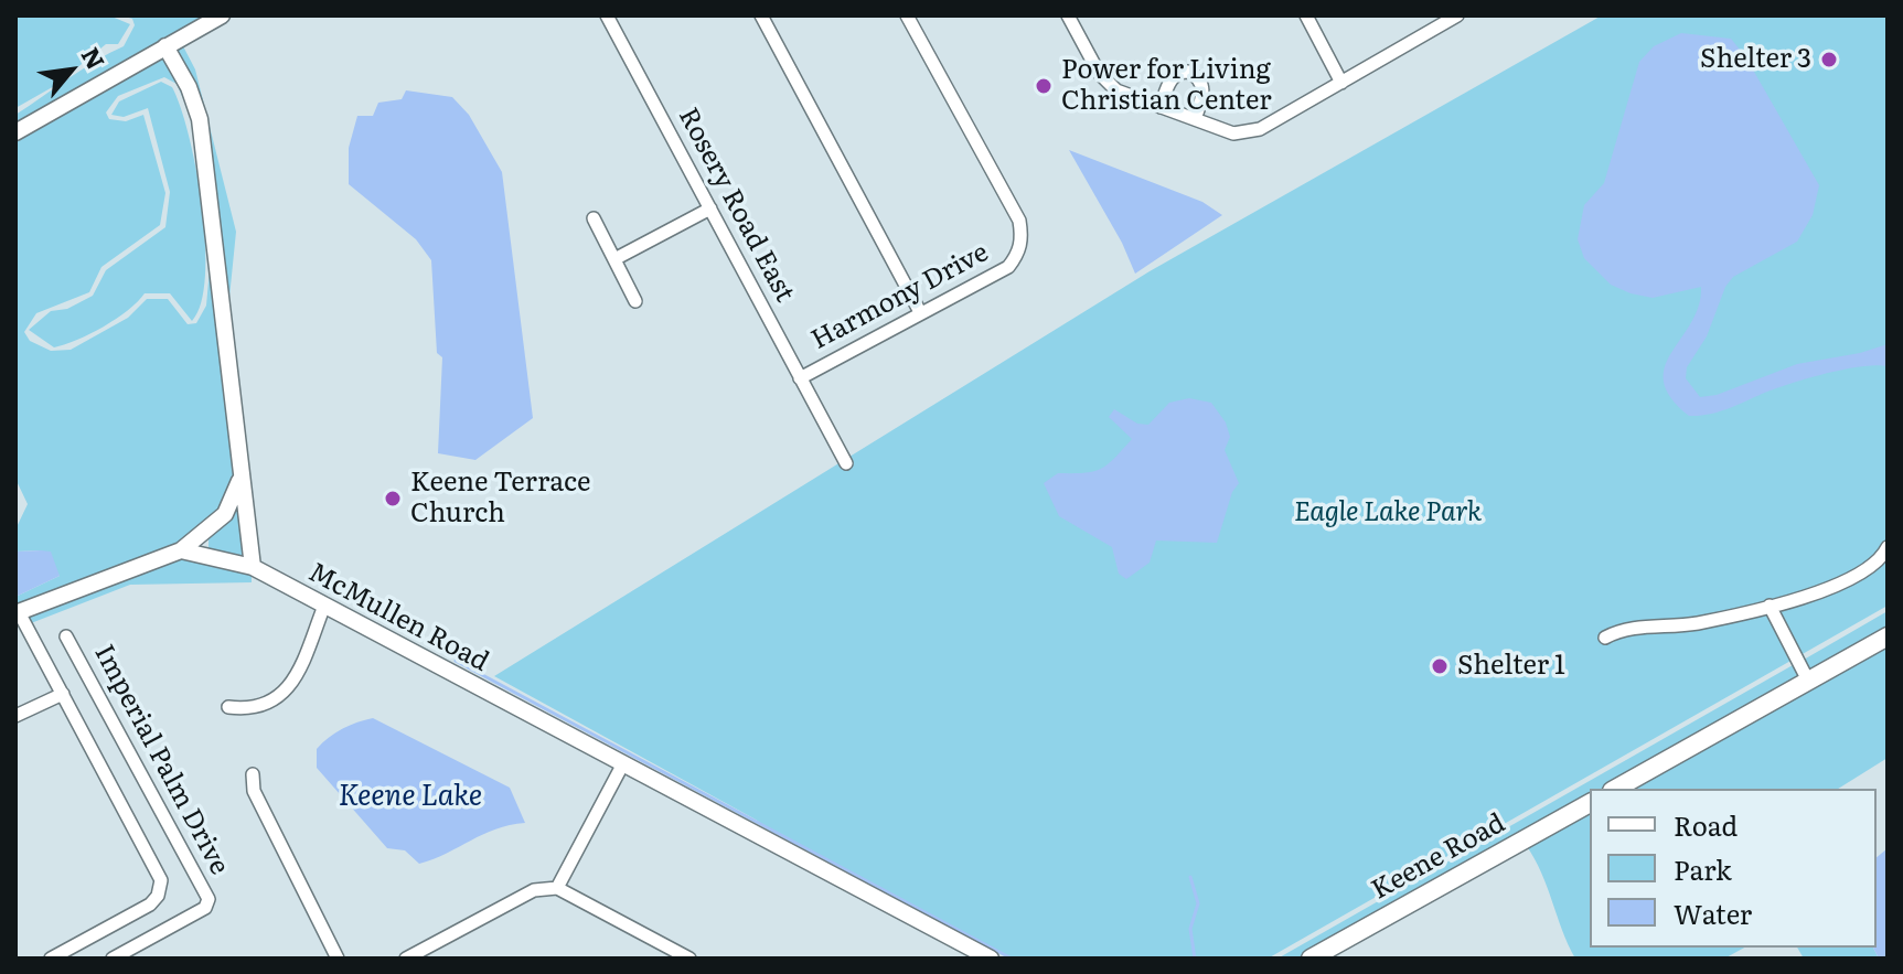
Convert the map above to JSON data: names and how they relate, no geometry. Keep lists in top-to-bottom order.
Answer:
{
  "streets": {
    "main road": ["Keene Road"],
    "street": [
      "Rosery Road East",
      "Harmony Drive",
      "McMullen Road",
      "Imperial Palm Drive"
    ]
  },
  "crossings": [
    ["Rosery Road East", "Harmony Drive"]
  ],
  "water": ["Keene Lake"],
  "parks": ["Eagle Lake Park"],
  "places": [
    "Shelter 3",
    "Power for Living Christian Center",
    "Keene Terrace Church",
    "Shelter 1"
  ],
  "legend": ["Road", "Park", "Water"],
  "north": "top right"
}
